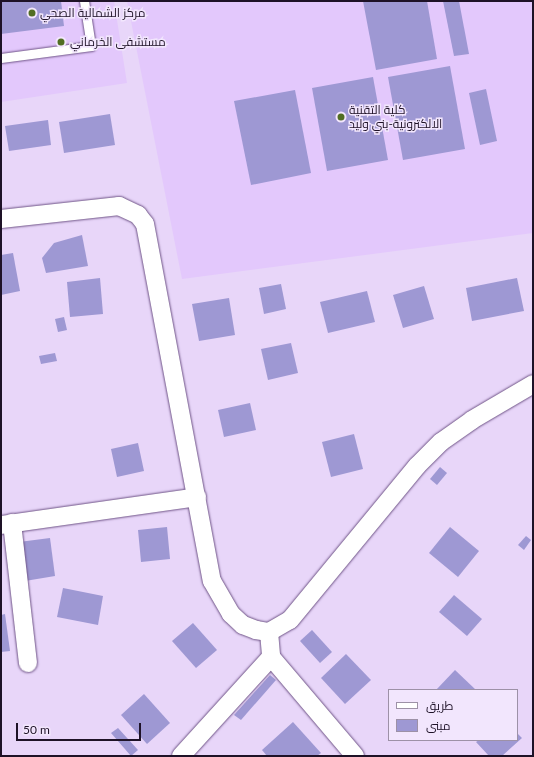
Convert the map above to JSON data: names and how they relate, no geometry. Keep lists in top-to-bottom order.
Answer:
{
  "places": ["مركز الشمالية الصحي", "مستشفى الخرماني", "كلية التقنية الالكترونية-بني وليد"],
  "legend": ["طريق", "مبنى"],
  "scale_bar": "50 m"
}
